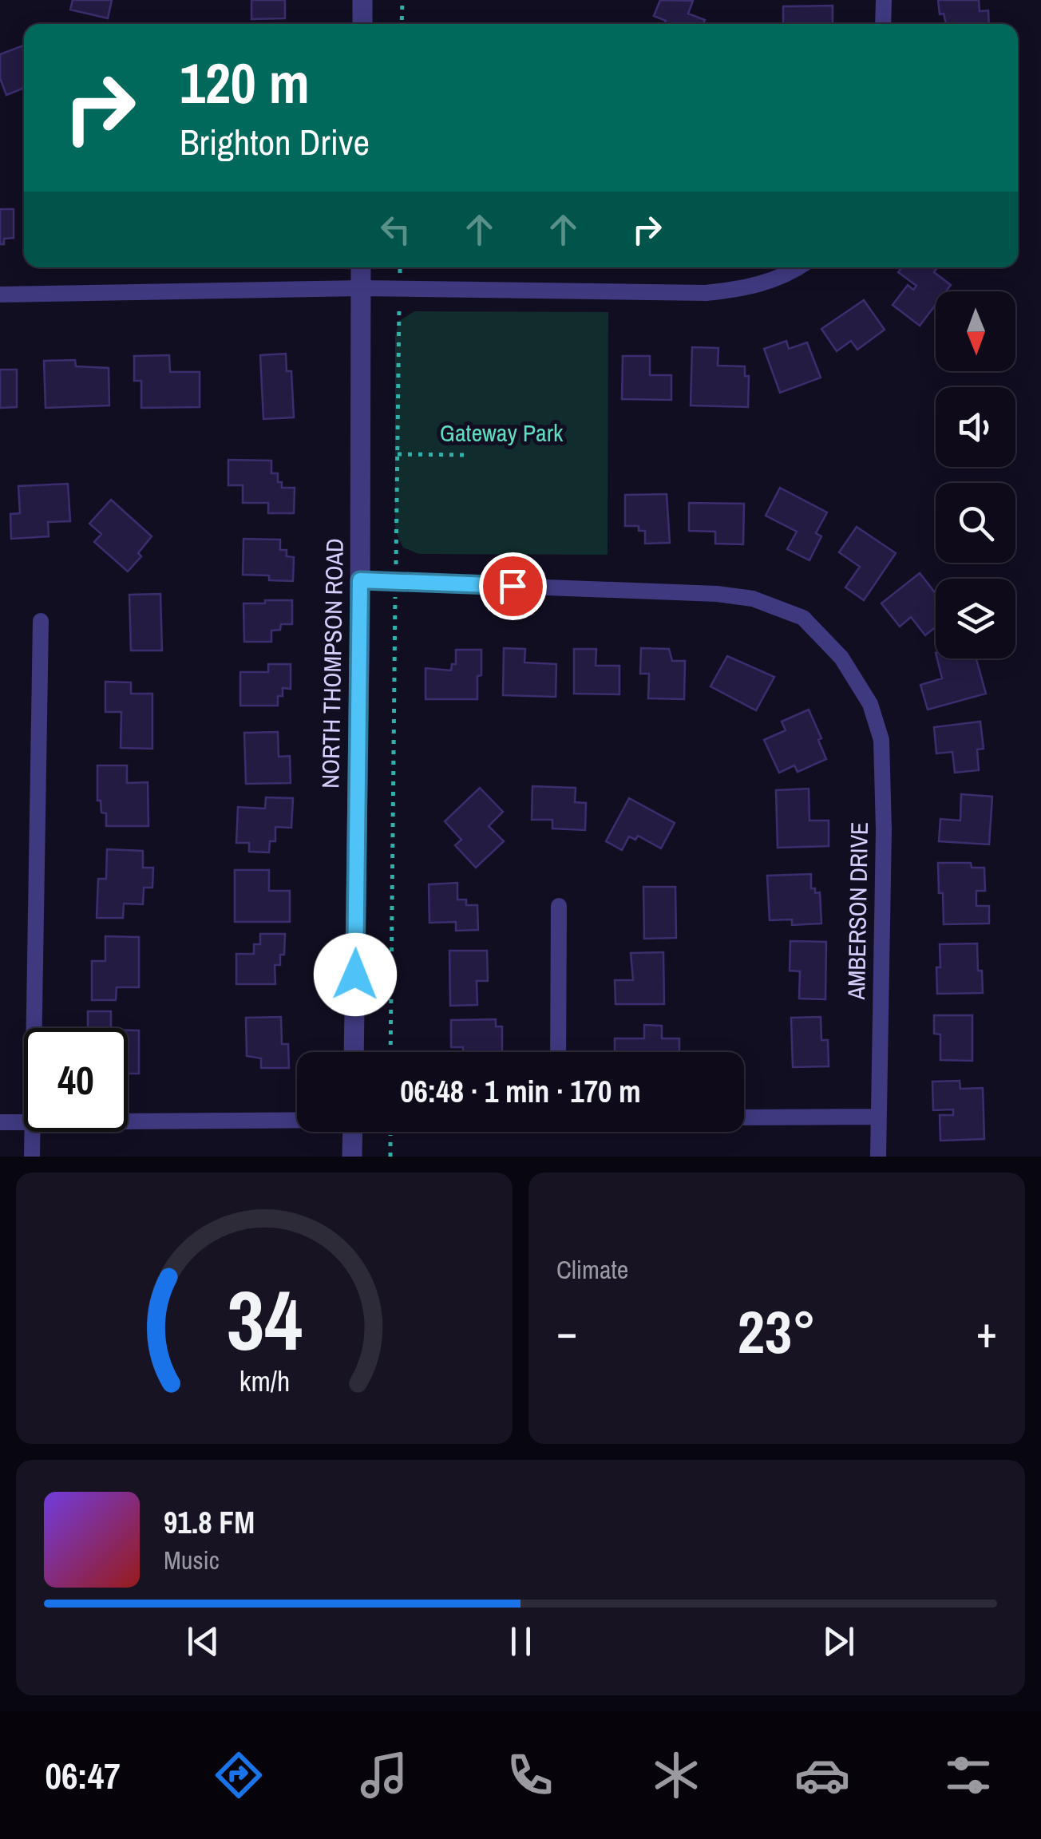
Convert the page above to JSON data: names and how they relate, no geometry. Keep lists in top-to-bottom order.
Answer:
{
  "streets": {
    "street": ["NORTH THOMPSON ROAD", "AMBERSON DRIVE"]
  },
  "crossings": [
    ["NORTH THOMPSON ROAD", "AMBERSON DRIVE"]
  ],
  "parks": ["Gateway Park"],
  "north": "bottom",
  "page": {
    "turn": ["120 m", "Brighton Drive"],
    "limit": "40",
    "trip": "06:48 · 1 min · 170 m",
    "tile": "Climate",
    "heat": ["−", "23°", "+"],
    "song": ["91.8 FM", "Music"],
    "tabs": "06:47",
    "gauge": ["34", "km/h"]
  }
}
